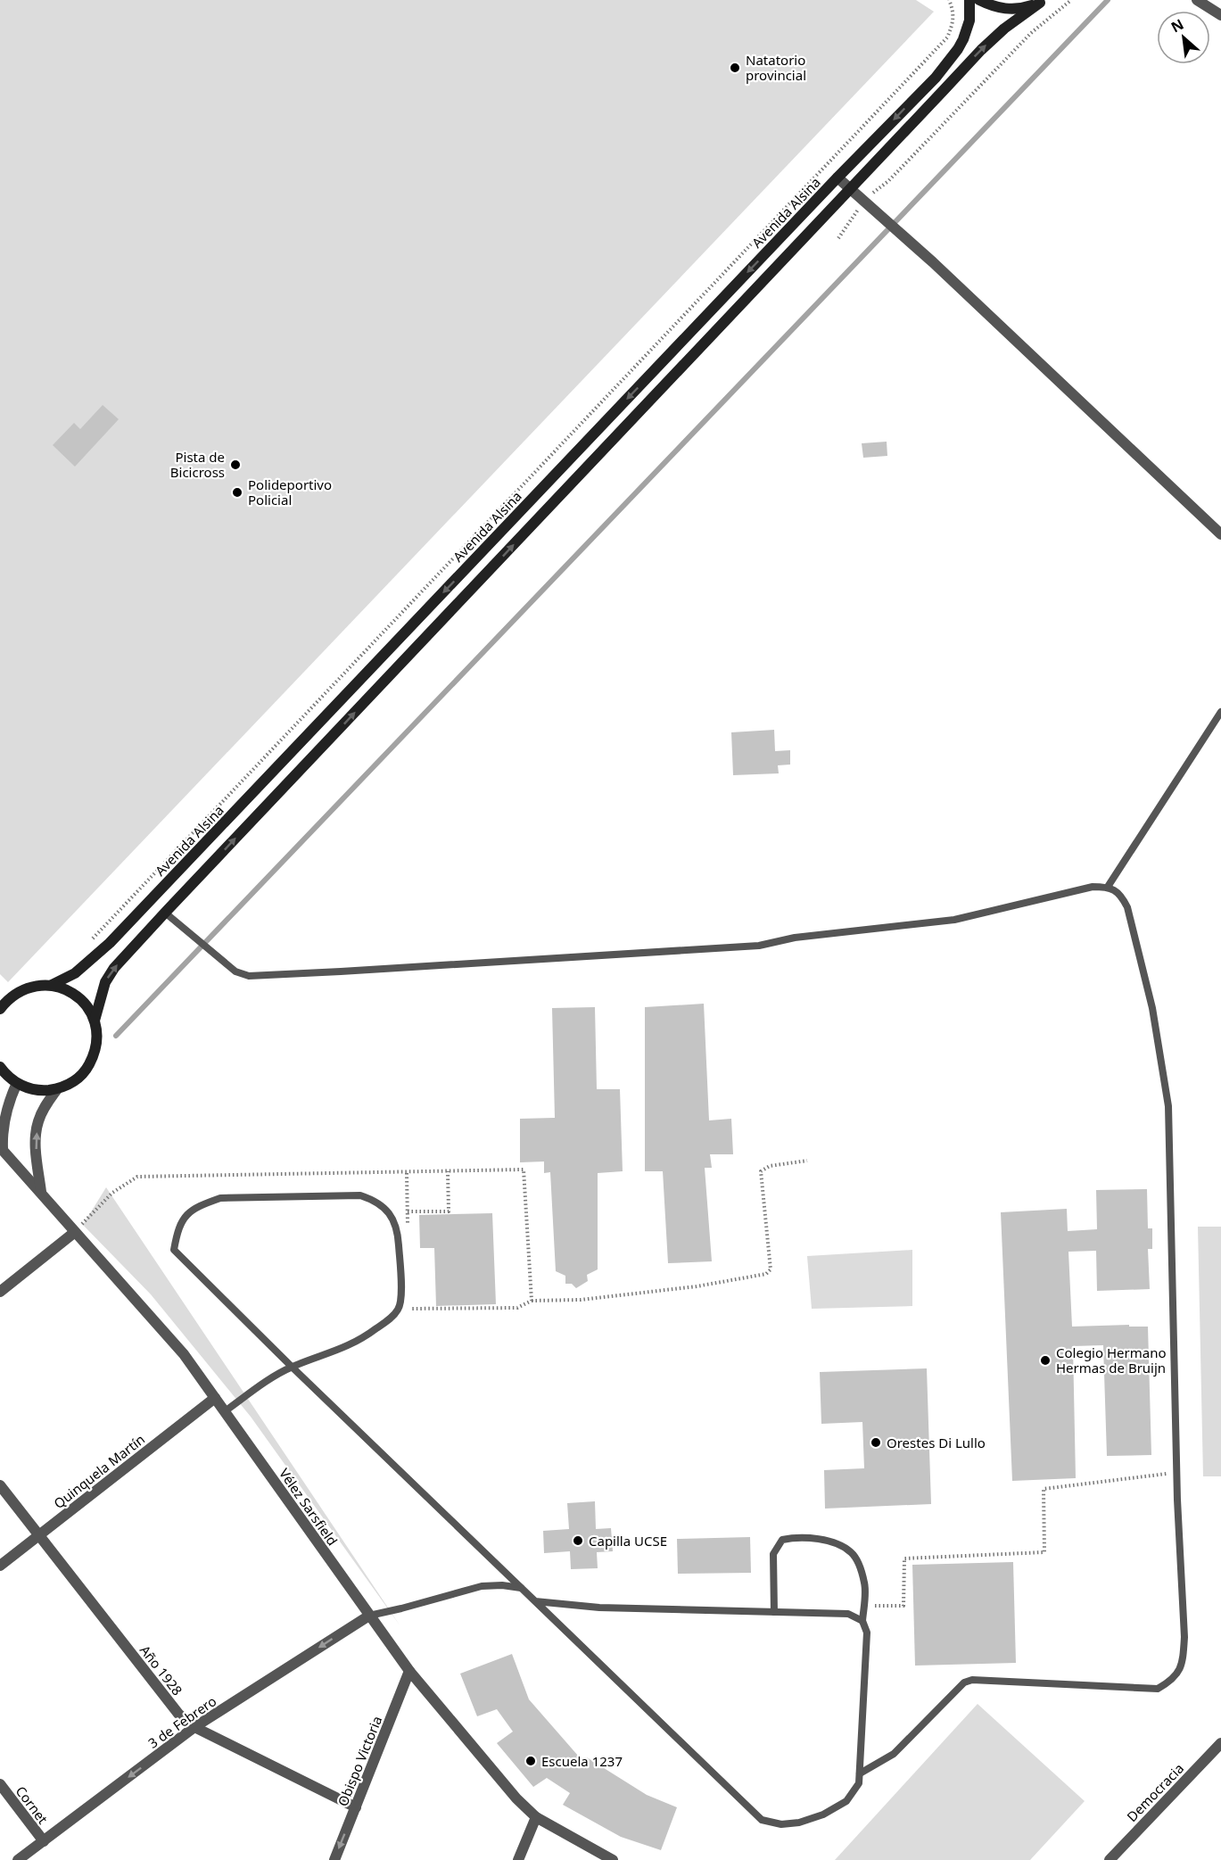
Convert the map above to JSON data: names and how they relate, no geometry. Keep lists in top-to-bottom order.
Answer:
{
  "streets": {
    "main road": ["Avenida Alsina"],
    "street": [
      "Quinquela Martín",
      "Vélez Sarsfield",
      "Año 1928",
      "3 de Febrero",
      "Obispo Victoria",
      "Democracia",
      "Cornet"
    ]
  },
  "crossings": [
    ["Quinquela Martín", "Vélez Sarsfield"],
    ["Quinquela Martín", "Año 1928"],
    ["Vélez Sarsfield", "3 de Febrero"],
    ["Vélez Sarsfield", "Obispo Victoria"],
    ["Año 1928", "3 de Febrero"],
    ["Año 1928", "Obispo Victoria"],
    ["3 de Febrero", "Cornet"]
  ],
  "one_way": ["3 de Febrero"],
  "places": [
    "Natatorio provincial",
    "Pista de Bicicross",
    "Polideportivo Policial",
    "Colegio Hermano Hermas de Bruijn",
    "Orestes Di Lullo",
    "Capilla UCSE",
    "Escuela 1237"
  ],
  "north": "top left"
}
